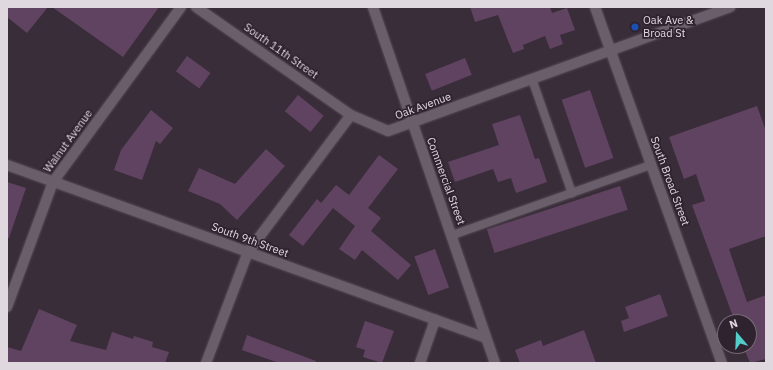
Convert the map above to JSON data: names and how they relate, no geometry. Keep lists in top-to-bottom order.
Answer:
{
  "streets": {
    "street": [
      "South 11th Street",
      "Oak Avenue",
      "Walnut Avenue",
      "Commercial Street",
      "South Broad Street",
      "South 9th Street"
    ]
  },
  "crossings": [
    ["South 11th Street", "Oak Avenue"],
    ["Oak Avenue", "Commercial Street"],
    ["Oak Avenue", "South Broad Street"],
    ["Walnut Avenue", "South 9th Street"],
    ["Commercial Street", "South 9th Street"]
  ],
  "places": ["Oak Ave & Broad St"],
  "north": "top"
}
